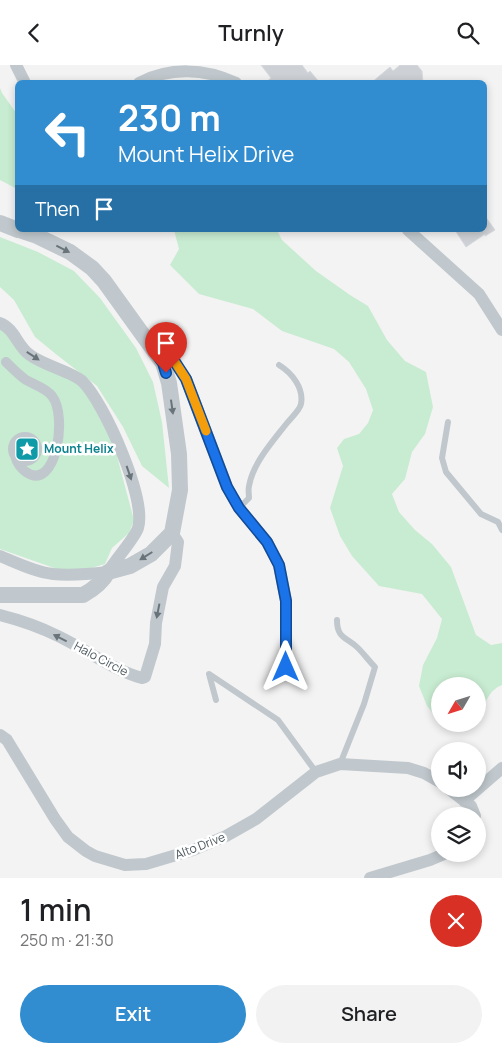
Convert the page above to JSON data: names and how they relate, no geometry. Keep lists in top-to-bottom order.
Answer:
{
  "streets": {
    "street": ["Halo Circle", "Alto Drive"]
  },
  "places": {
    "place": ["Mount Helix"]
  },
  "north": "bottom left",
  "page": {
    "header": "Turnly",
    "turn": ["230 m", "Mount Helix Drive"],
    "then": "Then",
    "heading": ["1 min", "250 m · 21:30"],
    "buttons": ["Exit", "Share"]
  }
}
